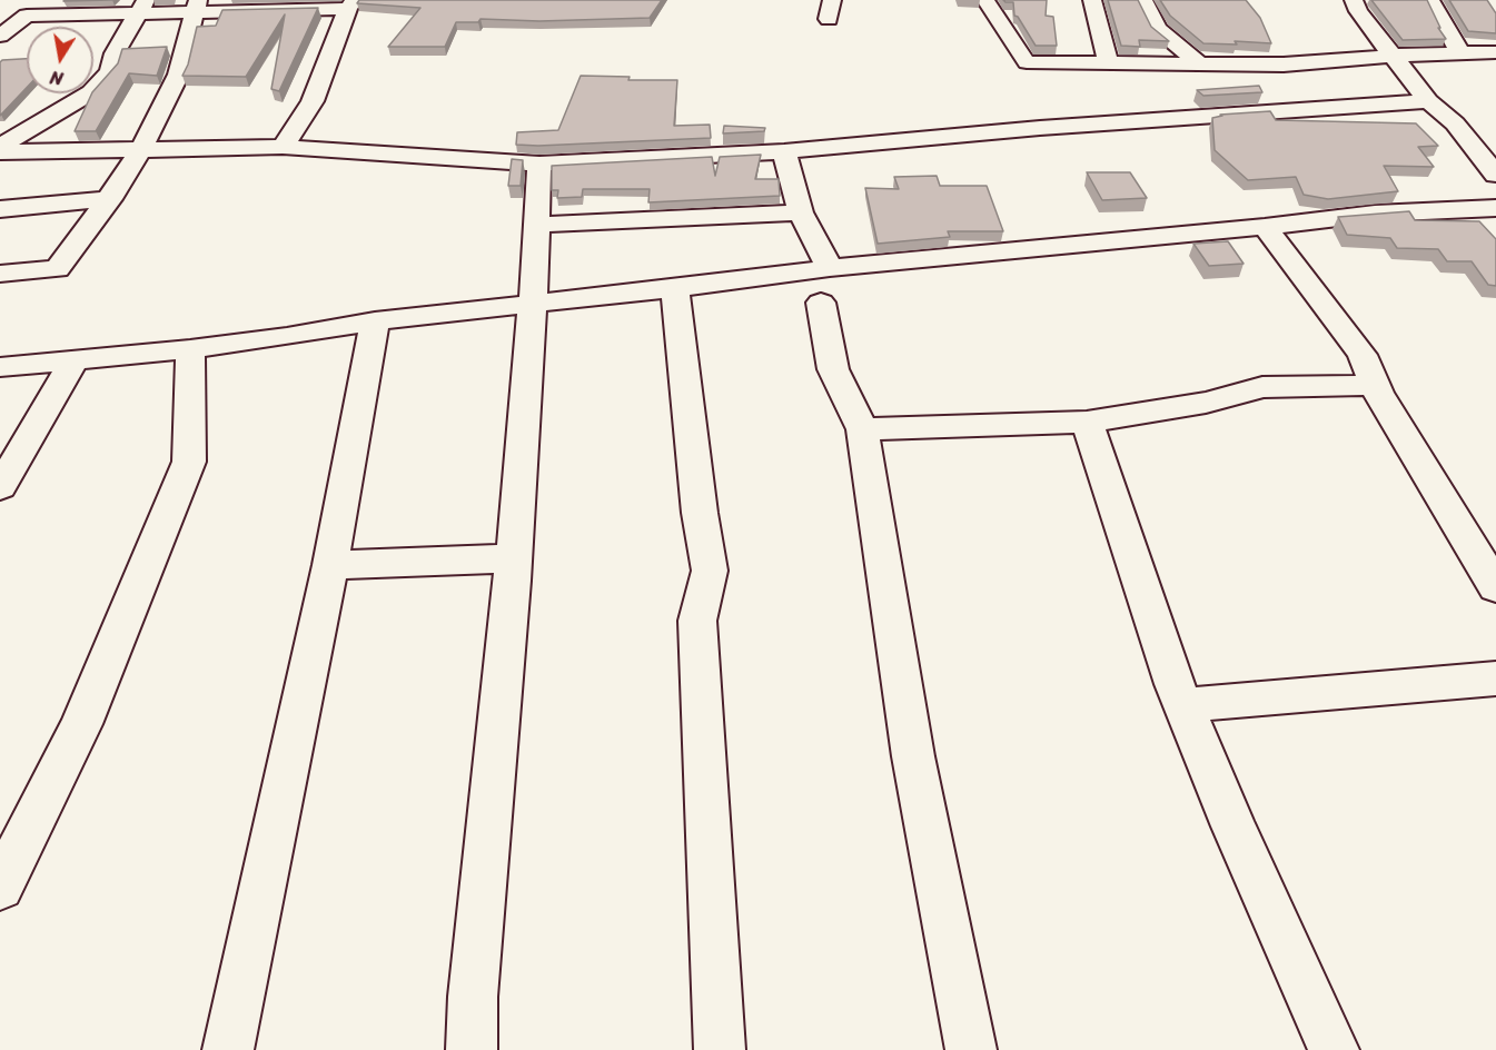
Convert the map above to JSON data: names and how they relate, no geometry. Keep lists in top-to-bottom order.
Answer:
{
  "north": "bottom"
}
